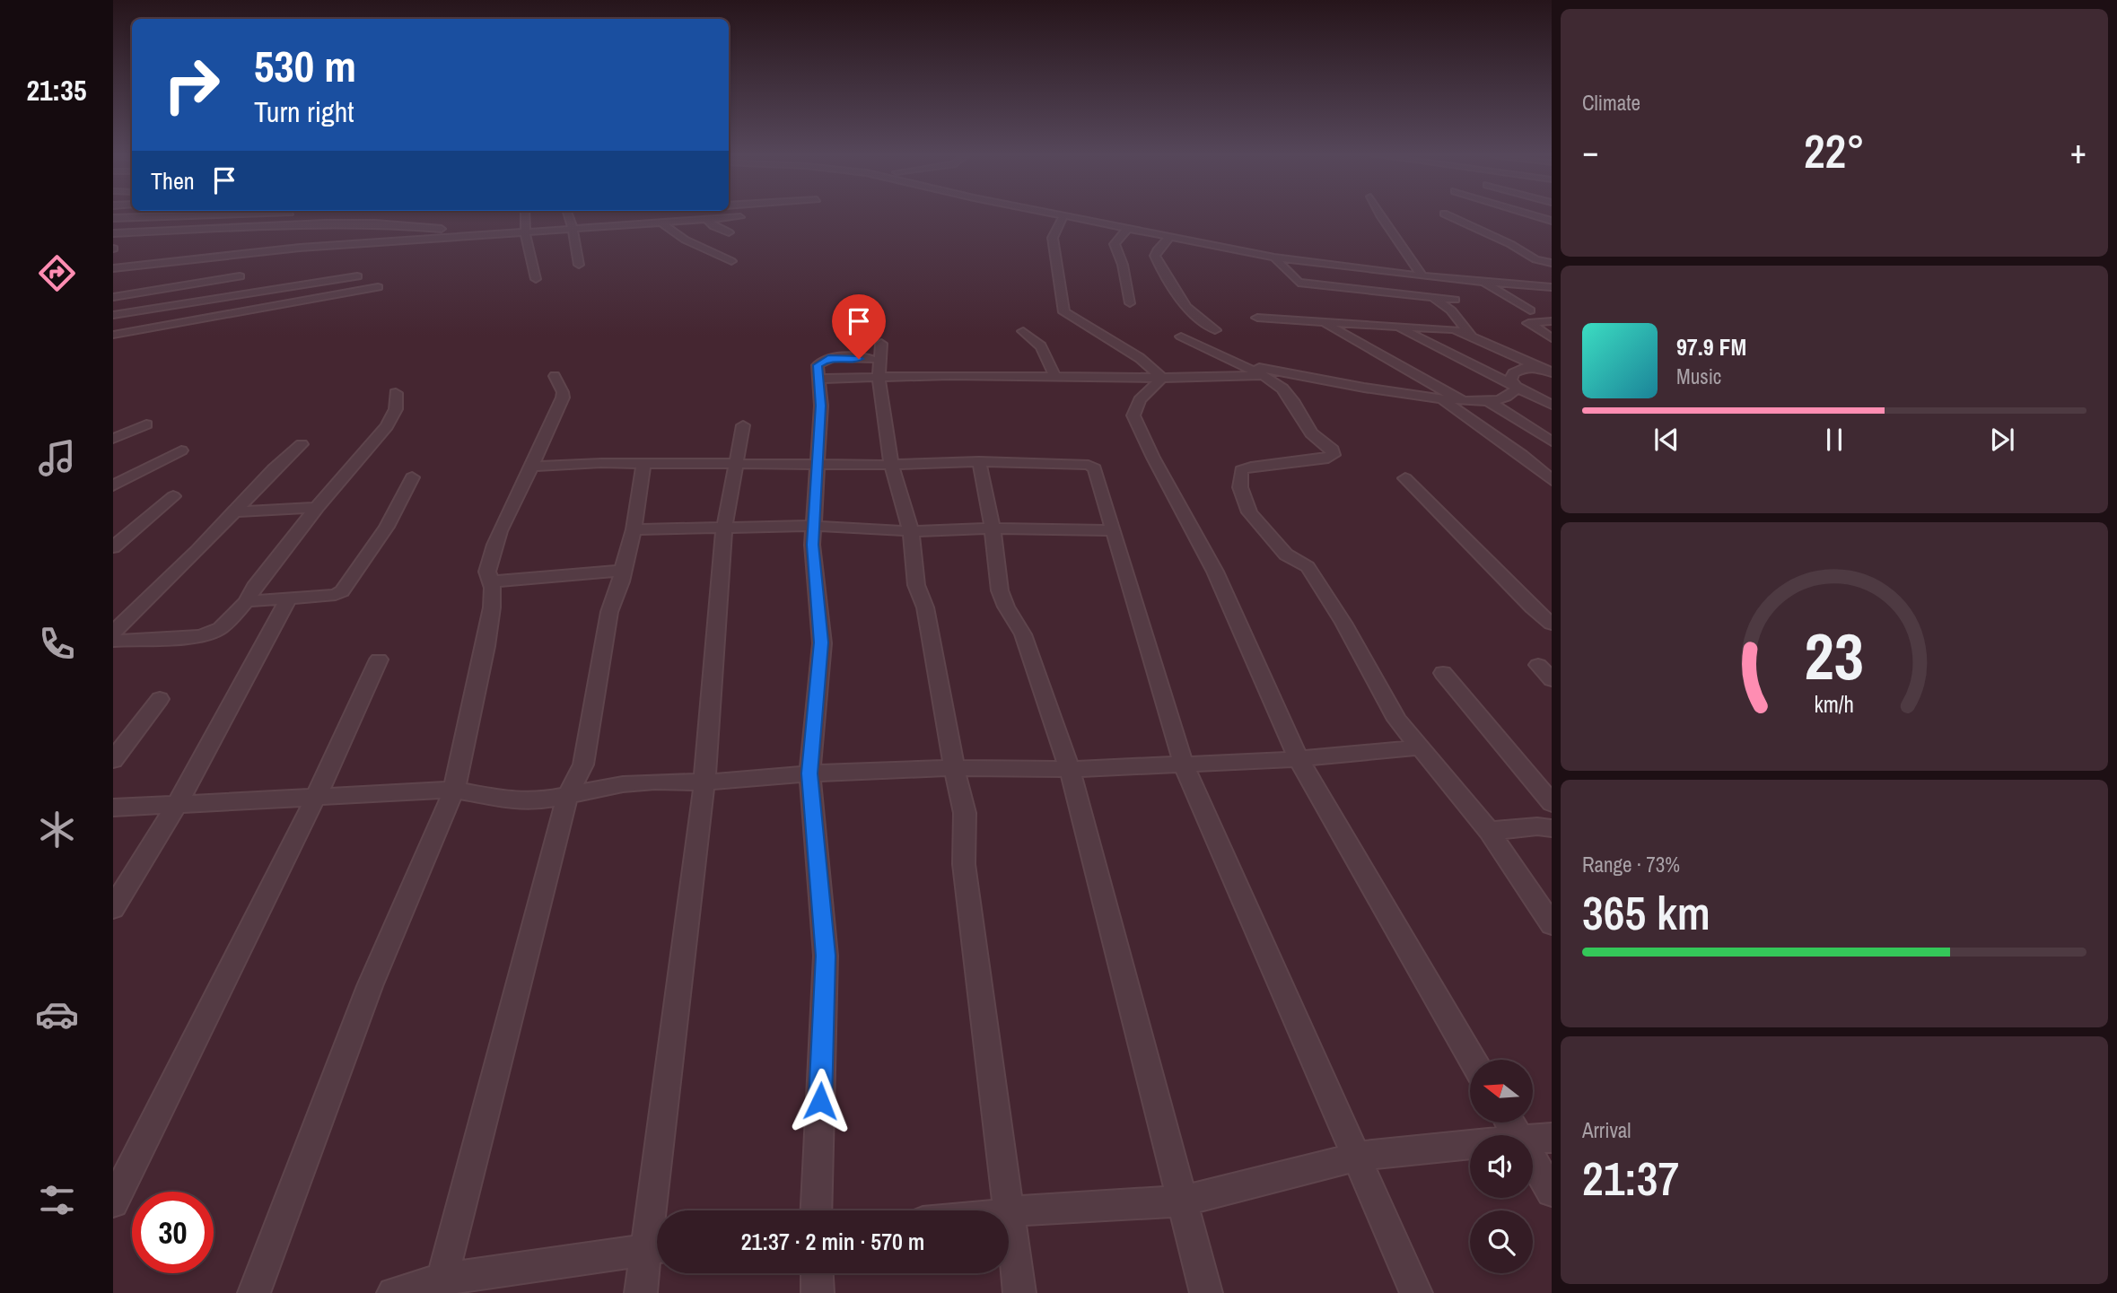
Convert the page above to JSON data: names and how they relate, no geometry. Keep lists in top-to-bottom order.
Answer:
{
  "north": "left",
  "page": {
    "tabs": "21:35",
    "tile": [
      "Climate",
      ["Range · 73%", "365 km"],
      ["Arrival", "21:37"]
    ],
    "turn": ["530 m", "Turn right"],
    "heat": ["−", "22°", "+"],
    "then": "Then",
    "song": ["97.9 FM", "Music"],
    "limit": "30",
    "trip": "21:37 · 2 min · 570 m",
    "gauge": ["23", "km/h"]
  }
}
